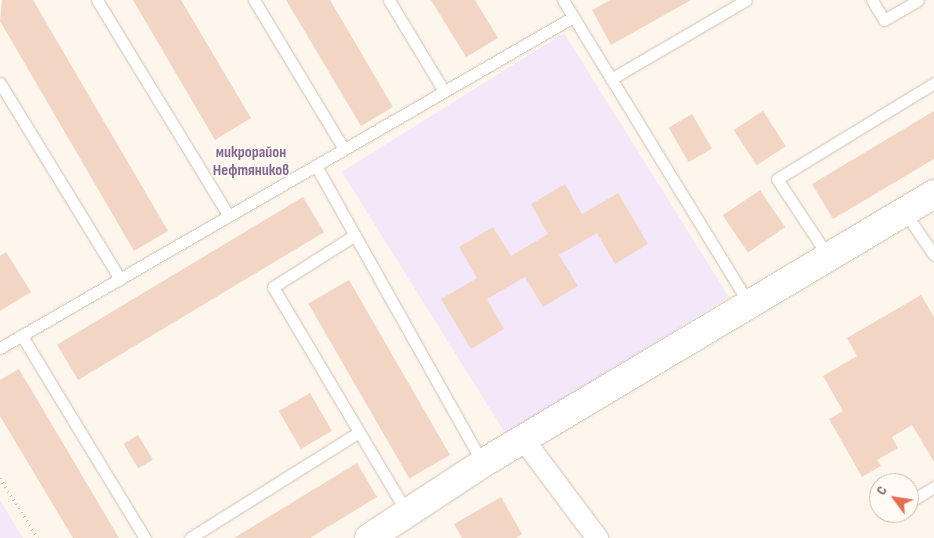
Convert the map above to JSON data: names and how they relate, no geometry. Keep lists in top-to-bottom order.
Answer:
{
  "districts": ["микрорайон Нефтяников"],
  "north": "top left"
}
